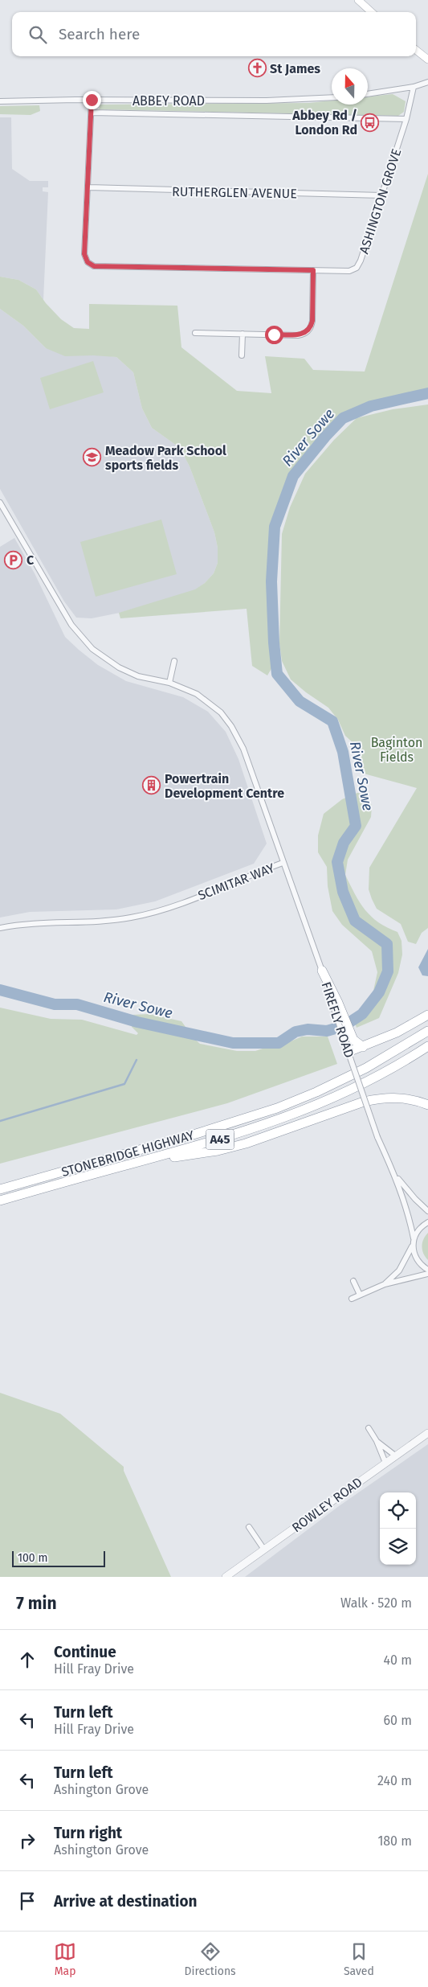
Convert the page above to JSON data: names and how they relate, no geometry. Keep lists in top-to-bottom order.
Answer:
{
  "streets": {
    "highway": ["A45", "STONEBRIDGE HIGHWAY"],
    "street": [
      "ABBEY ROAD",
      "RUTHERGLEN AVENUE",
      "ASHINGTON GROVE",
      "SCIMITAR WAY",
      "FIREFLY ROAD",
      "ROWLEY ROAD"
    ]
  },
  "crossings": [
    ["ABBEY ROAD", "ASHINGTON GROVE"],
    ["RUTHERGLEN AVENUE", "ASHINGTON GROVE"],
    ["SCIMITAR WAY", "FIREFLY ROAD"]
  ],
  "water": ["River Sowe"],
  "parks": ["Baginton Fields"],
  "places": {
    "church": ["St James"],
    "bus stop": ["Abbey Rd / London Rd"],
    "school or university": ["Meadow Park School sports fields"],
    "parking": ["C"],
    "building": ["Powertrain Development Centre"]
  },
  "scale_bar": "100 m",
  "north": "top",
  "page": {
    "search": "Search here",
    "scale": "100 m",
    "heading": ["7 min", "Walk · 520 m"],
    "list": [
      ["Continue", "Hill Fray Drive", "40 m"],
      ["Turn left", "Hill Fray Drive", "60 m"],
      ["Turn left", "Ashington Grove", "240 m"],
      ["Turn right", "Ashington Grove", "180 m"],
      "Arrive at destination"
    ],
    "nav": ["Map", "Directions", "Saved"]
  }
}
